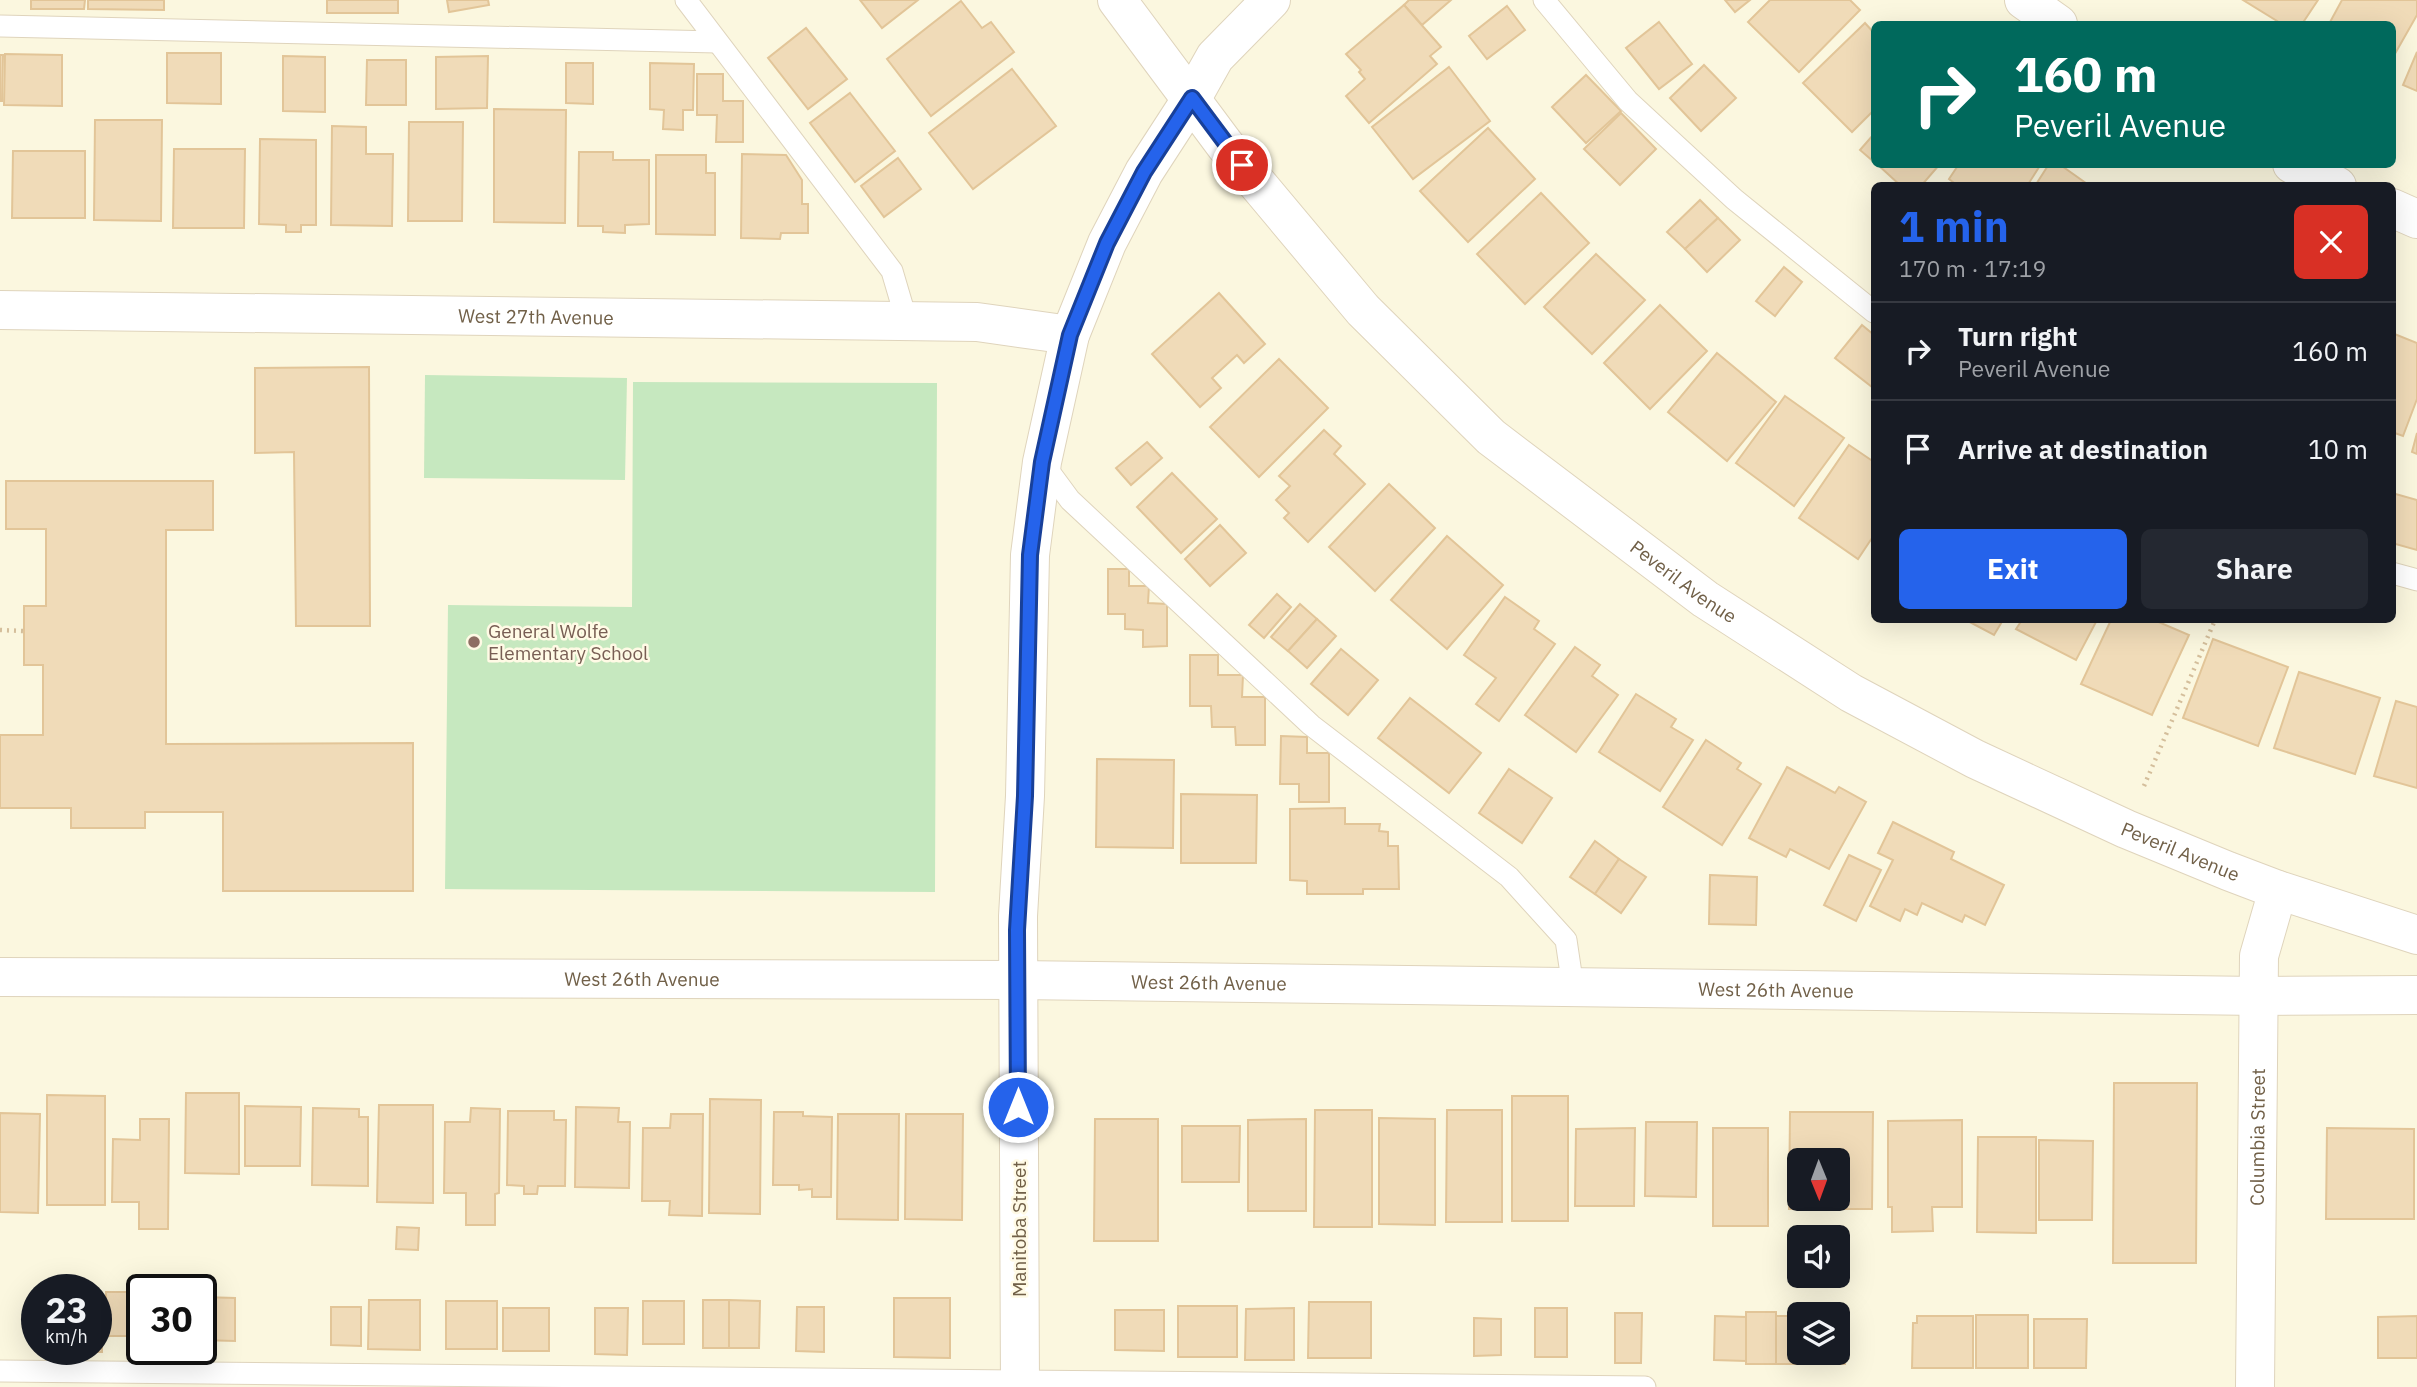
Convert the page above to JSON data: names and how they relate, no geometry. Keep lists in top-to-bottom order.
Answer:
{
  "streets": {
    "street": [
      "West 27th Avenue",
      "Peveril Avenue",
      "West 26th Avenue",
      "Columbia Street",
      "Manitoba Street"
    ]
  },
  "crossings": [
    ["West 27th Avenue", "Manitoba Street"],
    ["Peveril Avenue", "Columbia Street"],
    ["Peveril Avenue", "Manitoba Street"],
    ["West 26th Avenue", "Columbia Street"],
    ["West 26th Avenue", "Manitoba Street"]
  ],
  "places": ["General Wolfe Elementary School"],
  "north": "bottom",
  "page": {
    "turn": ["160 m", "Peveril Avenue"],
    "heading": ["1 min", "170 m · 17:19"],
    "list": [
      {
        "name": "Turn right",
        "note": "Peveril Avenue",
        "value": "160 m"
      },
      {
        "name": "Arrive at destination",
        "value": "10 m"
      }
    ],
    "buttons": ["Exit", "Share"],
    "speed": "23 km/h",
    "limit": "30"
  }
}
